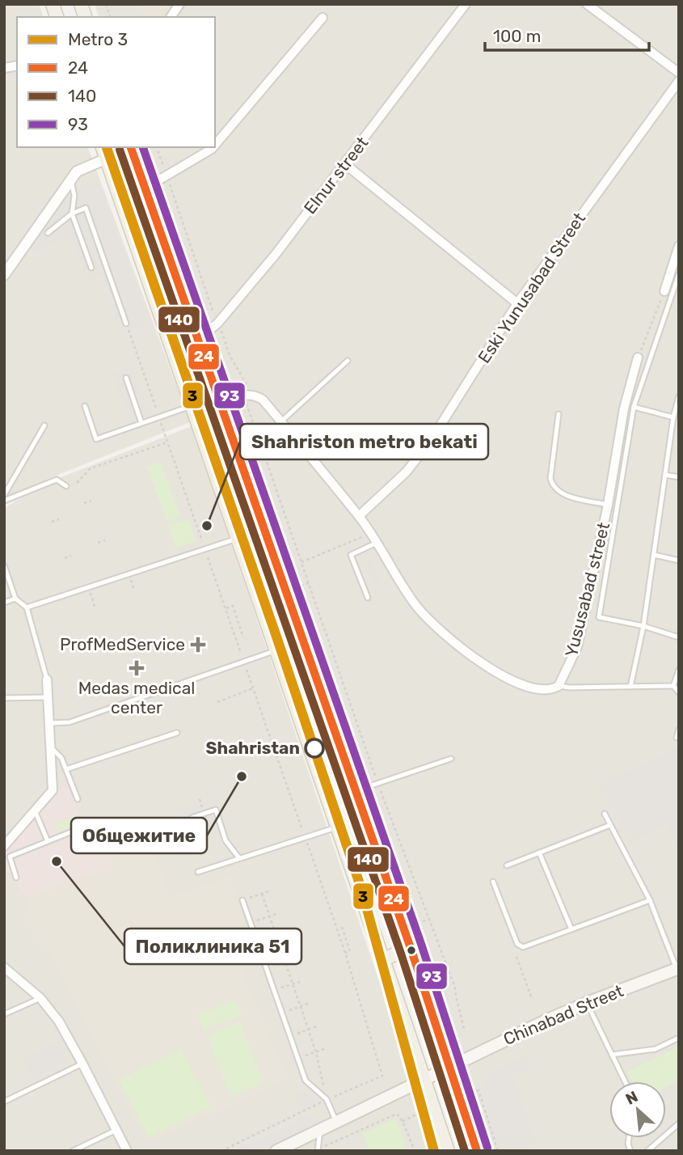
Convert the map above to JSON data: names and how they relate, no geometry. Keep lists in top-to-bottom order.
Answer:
{
  "streets": {
    "main road": ["Chinabad Street"],
    "street": ["Elnur street", "Eski Yunusabad Street", "Yususabad street"]
  },
  "places": {
    "other": [
      "Shahriston metro bekati",
      "Shahristan",
      "Общежитие",
      "Поликлиника 51"
    ],
    "health": ["ProfMedService", "Medas medical center"]
  },
  "lines": [
    "metro line 3",
    "transit line 24",
    "transit line 93",
    "transit line 140"
  ],
  "legend": [
    "Metro 3",
    "24",
    "140",
    "93"
  ],
  "scale_bar": "100 m",
  "north": "top left"
}
